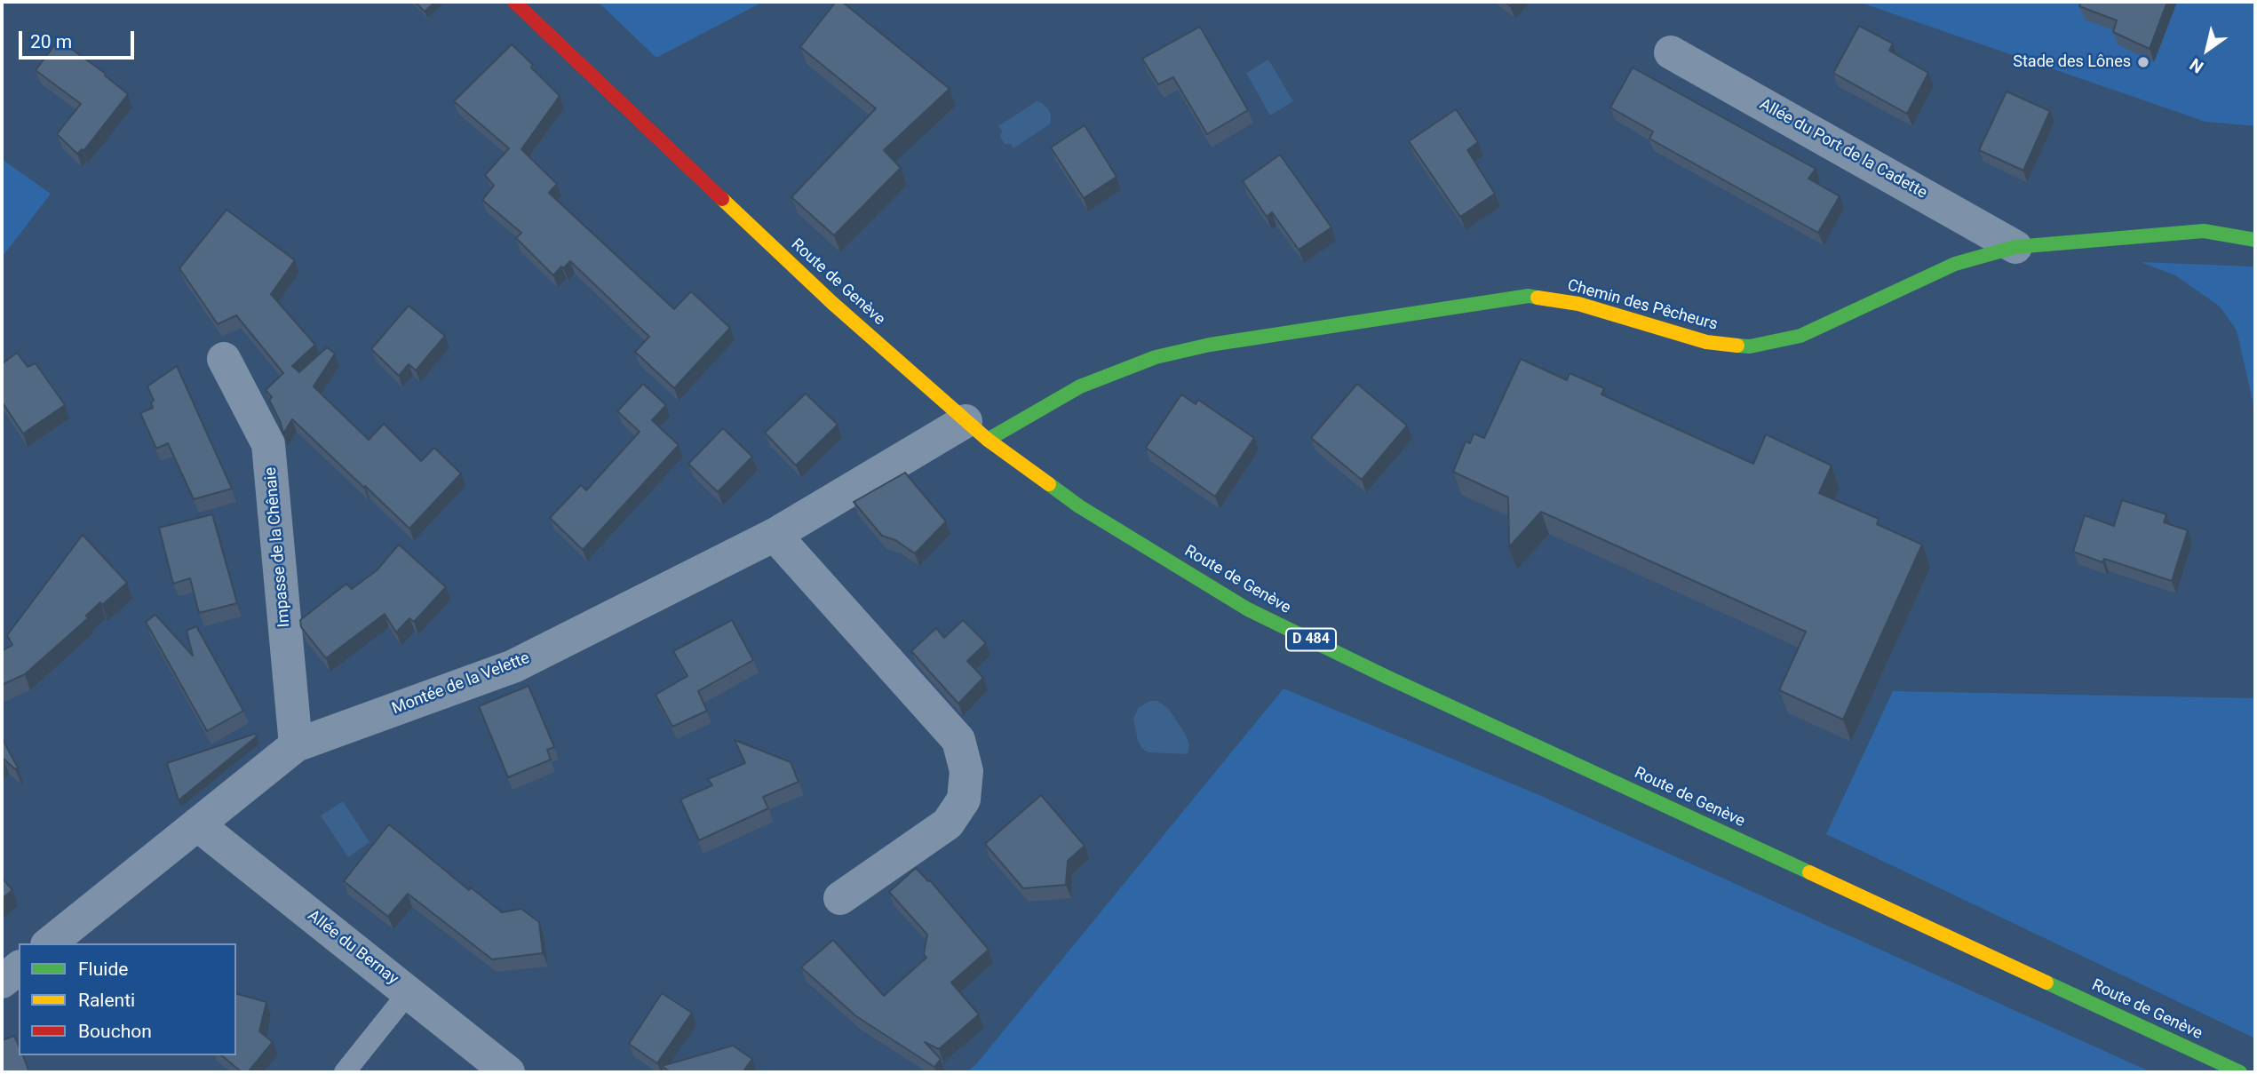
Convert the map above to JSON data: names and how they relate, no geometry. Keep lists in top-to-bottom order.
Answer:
{
  "streets": {
    "main road": ["Route de Genève", "Chemin des Pêcheurs", "D 484"],
    "street": [
      "Allée du Port de la Cadette",
      "Impasse de la Chênaie",
      "Montée de la Velette",
      "Allée du Bernay"
    ]
  },
  "crossings": [
    ["Allée du Port de la Cadette", "Chemin des Pêcheurs"],
    ["Route de Genève", "Chemin des Pêcheurs"],
    ["Route de Genève", "Montée de la Velette"],
    ["Chemin des Pêcheurs", "Montée de la Velette"],
    ["Impasse de la Chênaie", "Montée de la Velette"],
    ["Montée de la Velette", "Allée du Bernay"]
  ],
  "places": ["Stade des Lônes"],
  "legend": ["Fluide", "Ralenti", "Bouchon"],
  "scale_bar": "20 m",
  "north": "bottom left"
}
